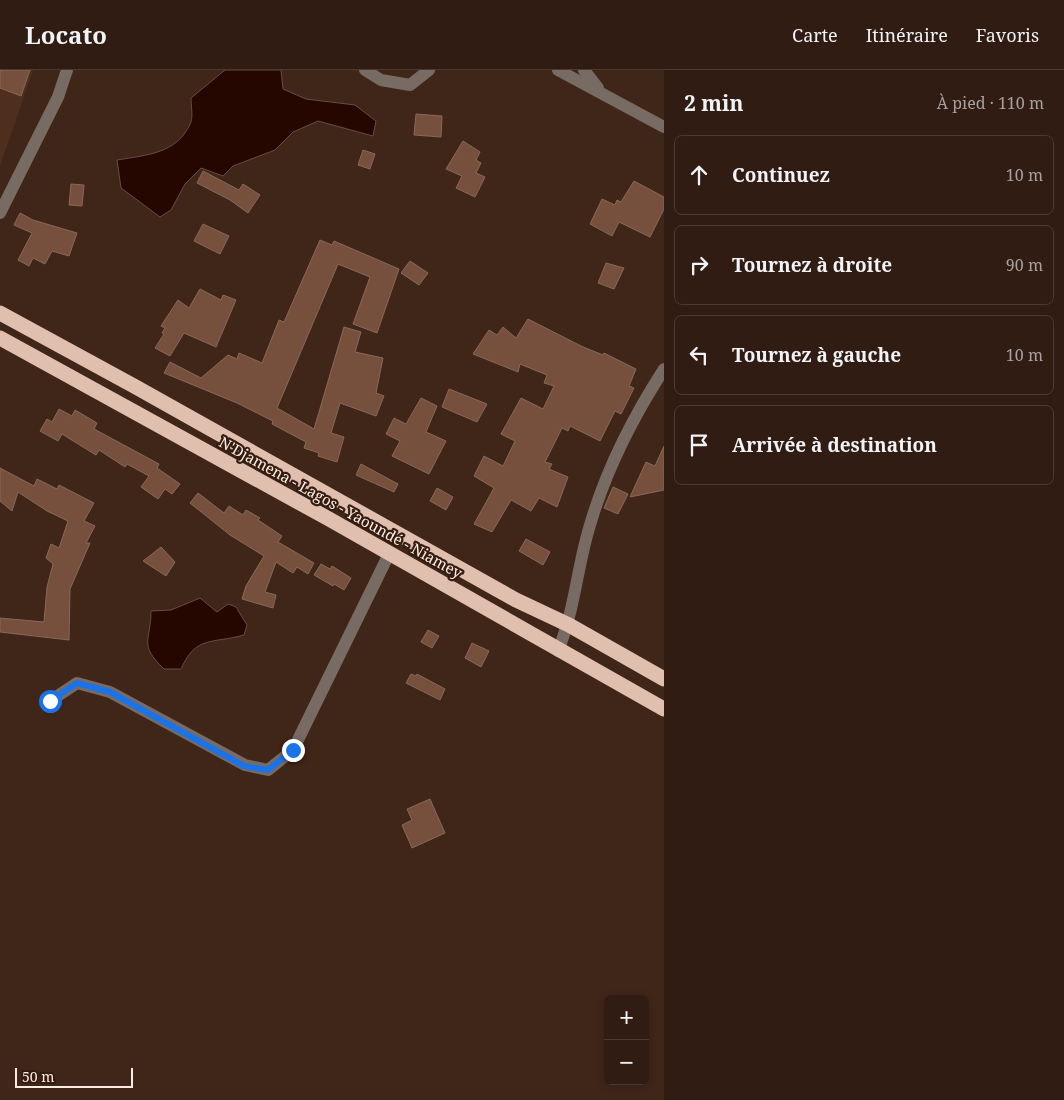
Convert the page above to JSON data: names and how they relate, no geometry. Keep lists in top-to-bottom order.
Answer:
{
  "streets": {
    "highway": ["N'Djamena - Lagos - Yaoundé - Niamey"]
  },
  "scale_bar": "50 m",
  "page": {
    "header": "Locato",
    "nav": ["Carte", "Itinéraire", "Favoris"],
    "heading": ["2 min", "À pied · 110 m"],
    "list": [
      ["Continuez", "10 m"],
      ["Tournez à droite", "90 m"],
      ["Tournez à gauche", "10 m"],
      "Arrivée à destination"
    ],
    "map_buttons": ["+", "−"],
    "scale": "50 m"
  }
}
